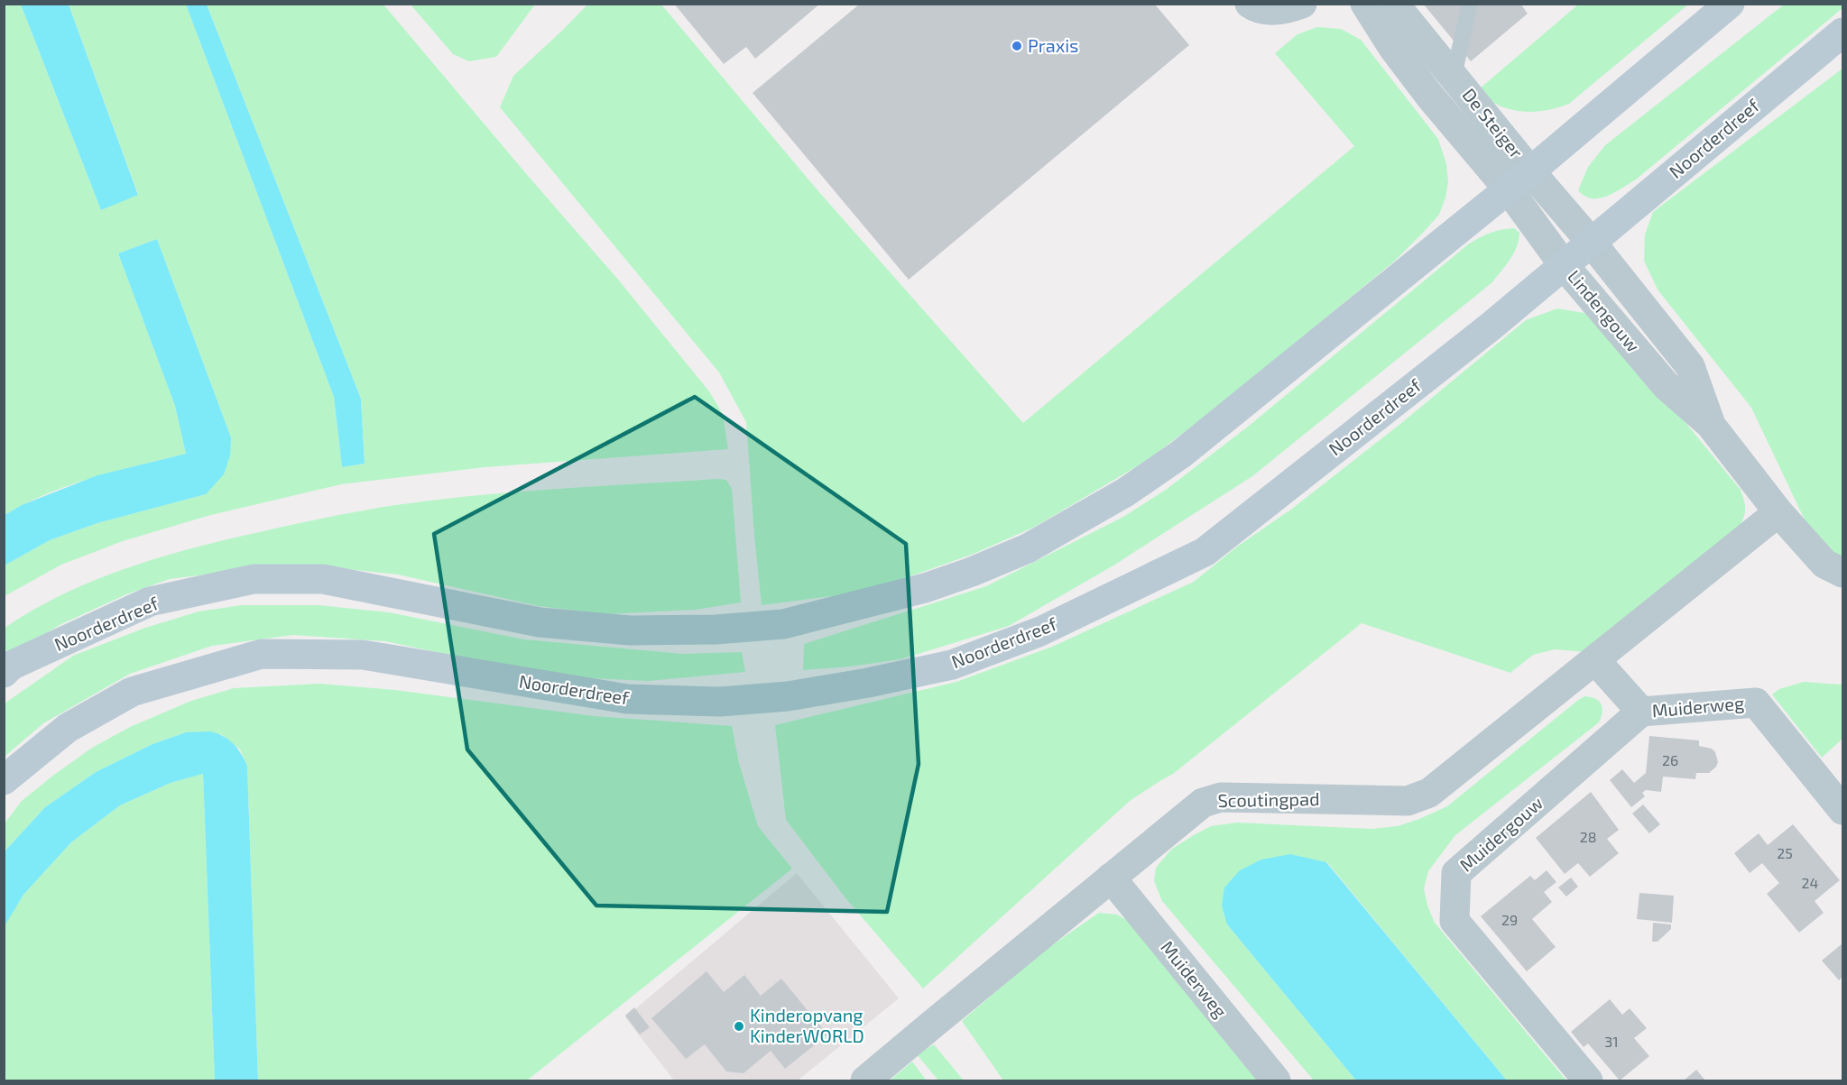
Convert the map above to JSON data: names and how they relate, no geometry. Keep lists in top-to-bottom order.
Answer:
{
  "streets": {
    "main road": ["Noorderdreef"],
    "street": [
      "De Steiger",
      "Lindengouw",
      "Muiderweg",
      "Scoutingpad",
      "Muidergouw"
    ]
  },
  "crossings": [
    ["De Steiger", "Noorderdreef"],
    ["De Steiger", "Lindengouw"],
    ["Noorderdreef", "Lindengouw"],
    ["Muiderweg", "Scoutingpad"],
    ["Muiderweg", "Muidergouw"]
  ],
  "places": ["Praxis", "Kinderopvang KinderWORLD"],
  "house_numbers": [
    "26",
    "28",
    "25",
    "24",
    "29",
    "31"
  ]
}
